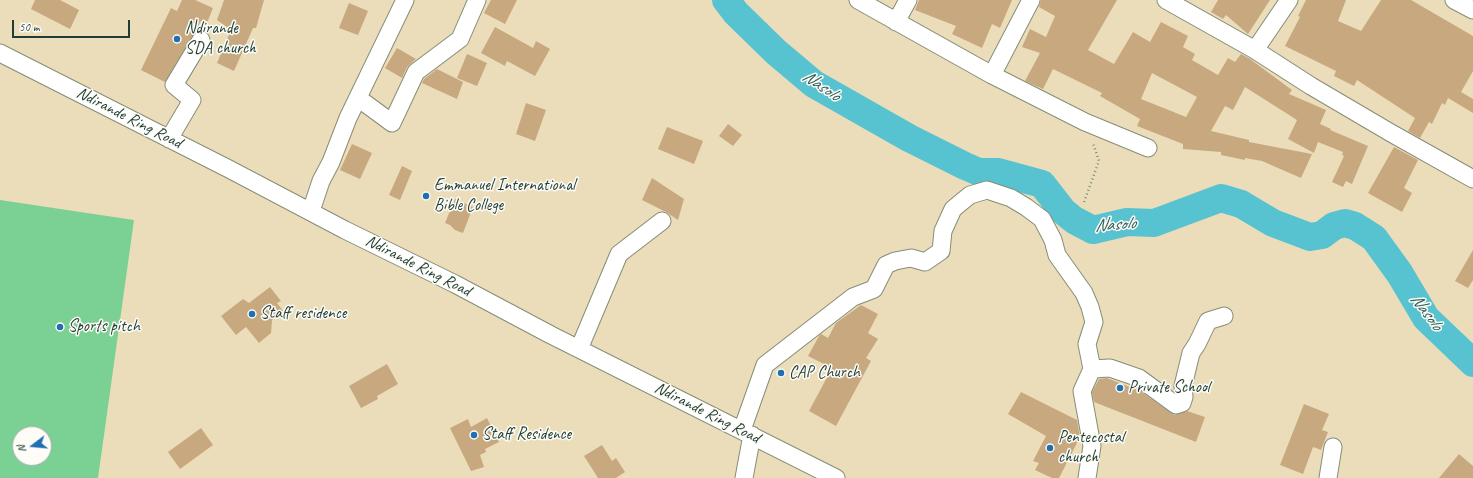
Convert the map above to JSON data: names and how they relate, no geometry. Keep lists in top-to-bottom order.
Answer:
{
  "streets": {
    "street": ["Ndirande Ring Road"]
  },
  "water": ["Nasolo"],
  "places": [
    "Ndirande SDA church",
    "Emmanuel International Bible College",
    "Staff residence",
    "Sports pitch",
    "CAP Church",
    "Private School",
    "Staff Residence",
    "Pentecostal church"
  ],
  "scale_bar": "50 m",
  "north": "left"
}
